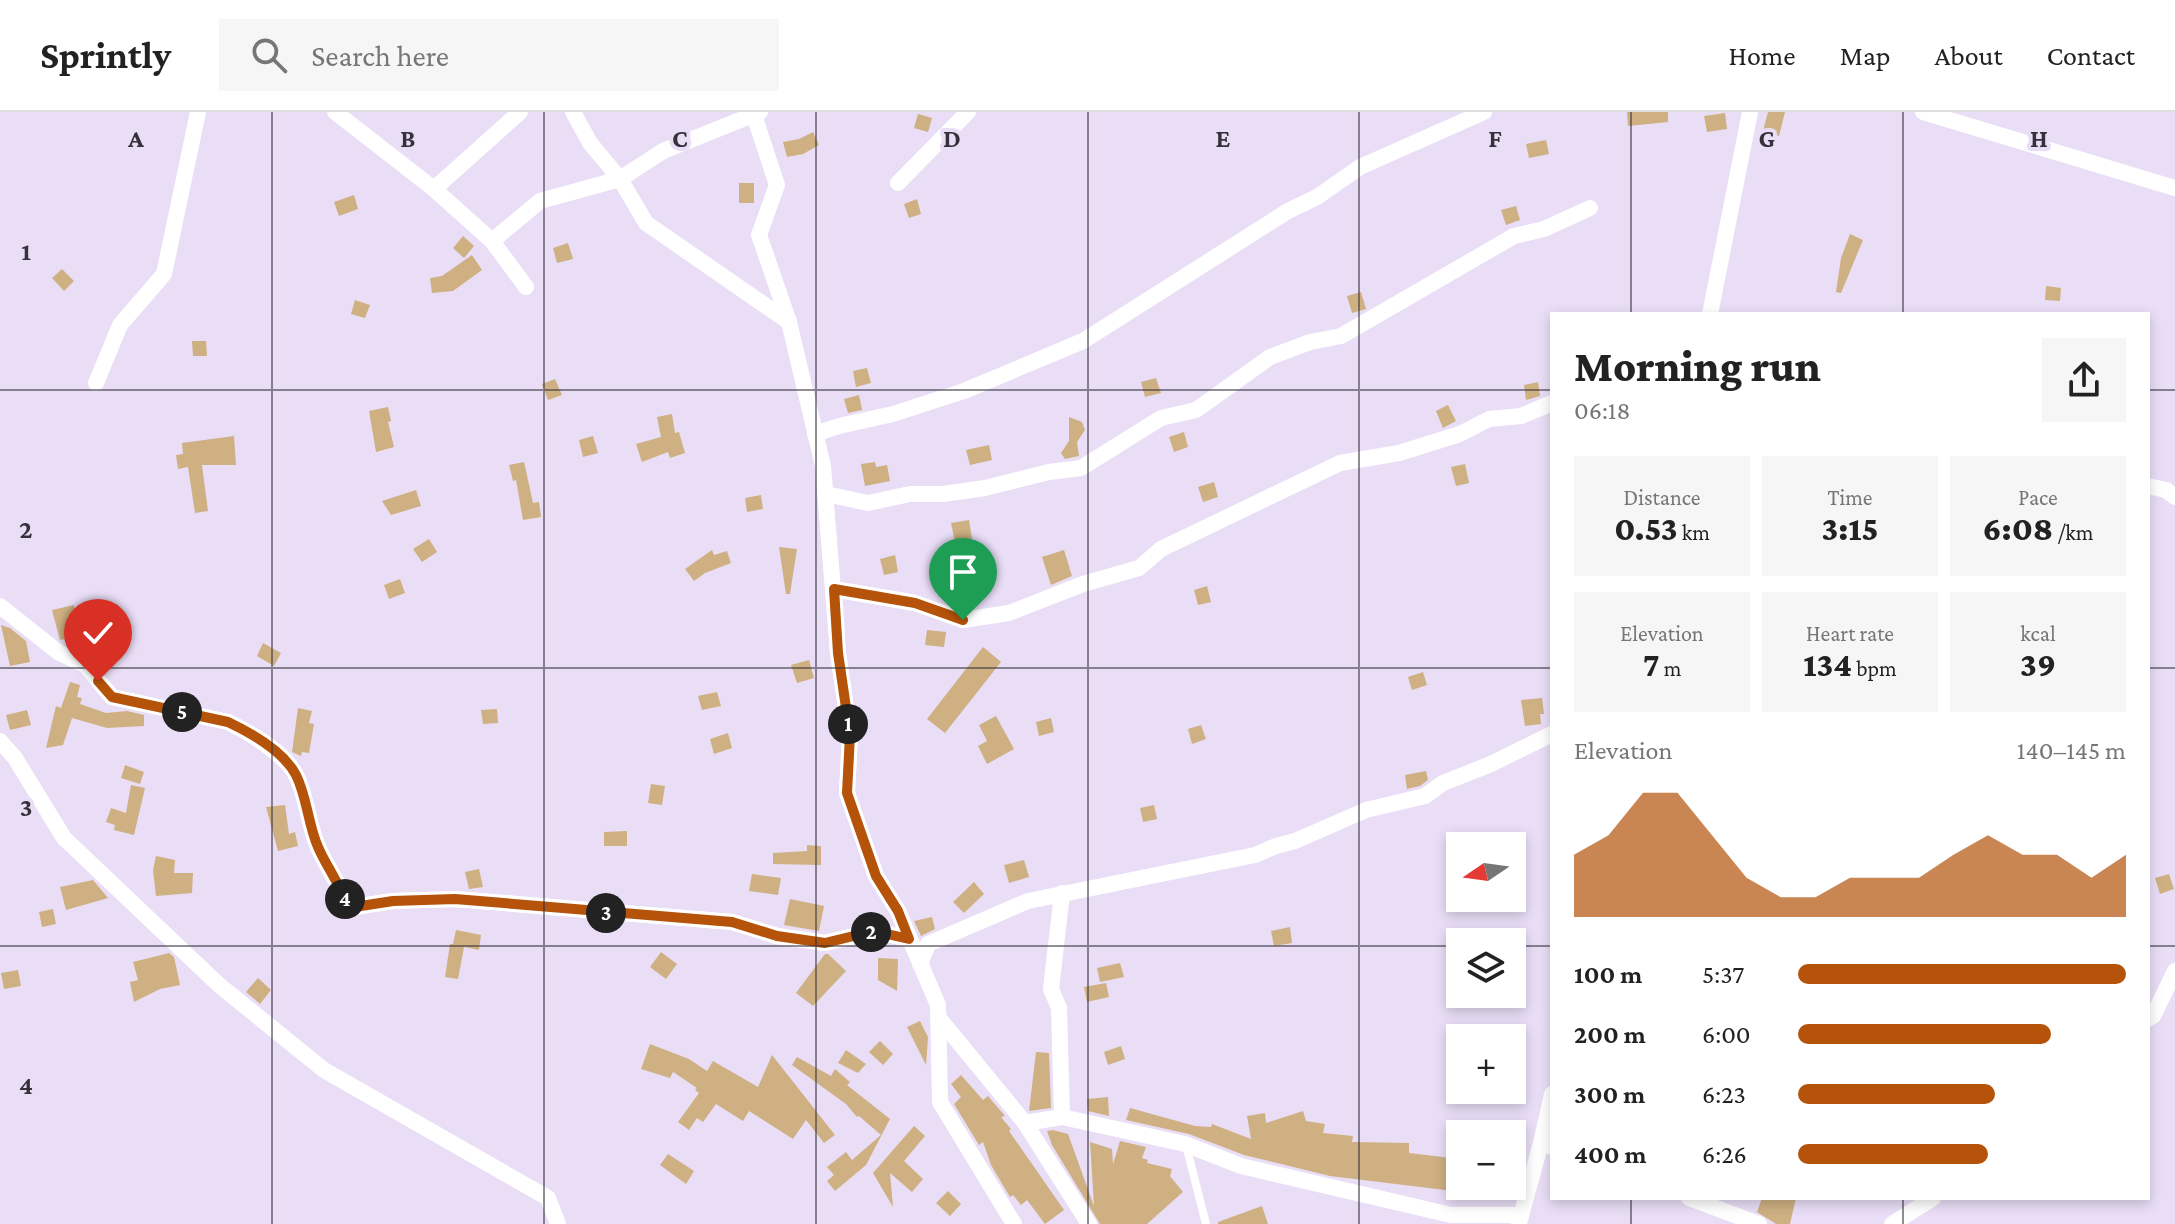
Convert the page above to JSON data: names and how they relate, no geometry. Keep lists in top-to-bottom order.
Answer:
{
  "north": "left",
  "page": {
    "header": "Sprintly",
    "search": "Search here",
    "nav": [
      "Home",
      "Map",
      "About",
      "Contact"
    ],
    "heading": ["Morning run", "06:18"],
    "stats": [
      ["Distance", "0.53 km"],
      ["Time", "3:15"],
      ["Pace", "6:08 /km"],
      ["Elevation", "7 m"],
      ["Heart rate", "134 bpm"],
      ["kcal", "39"]
    ],
    "pins": [
      "5",
      "1",
      "4",
      "3",
      "2"
    ],
    "chart": ["Elevation", "140–145 m"],
    "map_buttons": ["+", "−"],
    "list": [
      {
        "name": "100 m",
        "note": "5:37"
      },
      {
        "name": "200 m",
        "note": "6:00"
      },
      {
        "name": "300 m",
        "note": "6:23"
      },
      {
        "name": "400 m",
        "note": "6:26"
      }
    ]
  },
  "grid": {
    "columns": [
      "A",
      "B",
      "C",
      "D",
      "E",
      "F",
      "G",
      "H"
    ],
    "rows": [
      "1",
      "2",
      "3",
      "4"
    ]
  }
}
